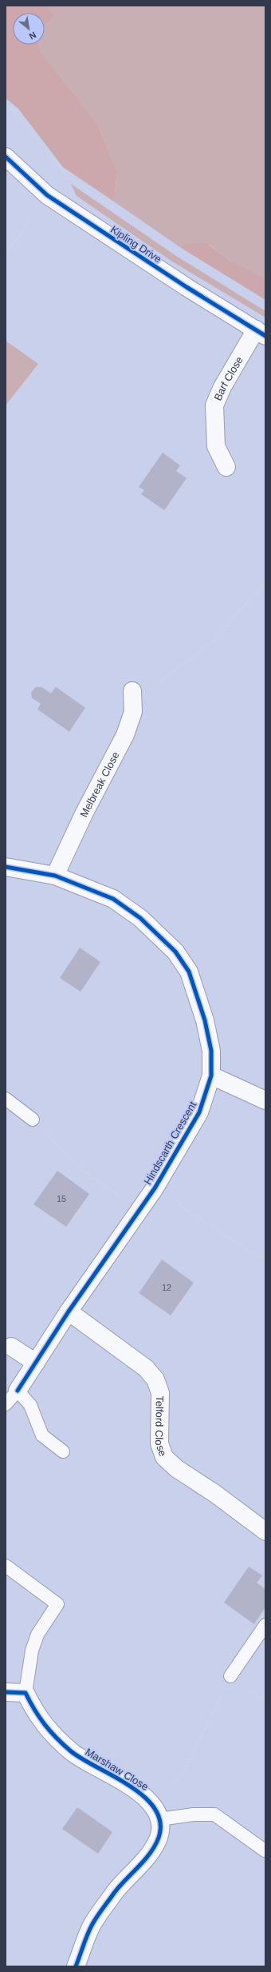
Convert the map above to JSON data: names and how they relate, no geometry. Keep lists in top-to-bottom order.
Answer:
{
  "streets": {
    "street": [
      "Kipling Drive",
      "Barf Close",
      "Melbreak Close",
      "Hindscarth Crescent",
      "Telford Close",
      "Marshaw Close"
    ]
  },
  "crossings": [
    ["Kipling Drive", "Barf Close"],
    ["Melbreak Close", "Hindscarth Crescent"],
    ["Hindscarth Crescent", "Telford Close"]
  ],
  "house_numbers": ["15", "12"],
  "north": "bottom right"
}
